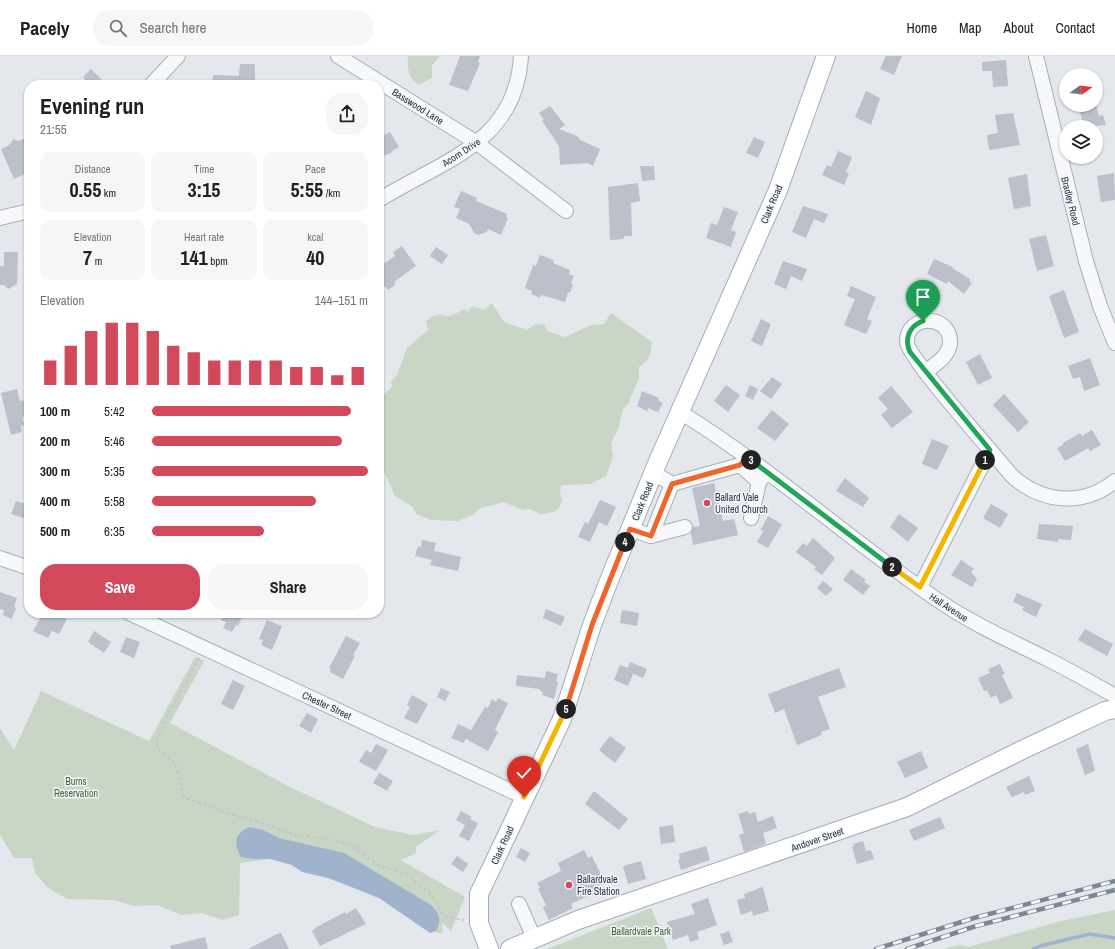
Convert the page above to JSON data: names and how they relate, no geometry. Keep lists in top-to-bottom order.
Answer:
{
  "streets": {
    "main road": ["Clark Road", "Andover Street"],
    "street": [
      "Basswood Lane",
      "Acorn Drive",
      "Bradley Road",
      "Hall Avenue",
      "Chester Street"
    ]
  },
  "crossings": [
    ["Basswood Lane", "Acorn Drive"],
    ["Clark Road", "Hall Avenue"],
    ["Clark Road", "Chester Street"]
  ],
  "parks": ["Burns Reservation", "Ballardvale Park"],
  "places": ["Ballard Vale United Church", "Ballardvale Fire Station"],
  "north": "right",
  "page": {
    "header": "Pacely",
    "search": "Search here",
    "nav": [
      "Home",
      "Map",
      "About",
      "Contact"
    ],
    "heading": ["Evening run", "21:55"],
    "stats": [
      ["Distance", "0.55 km"],
      ["Time", "3:15"],
      ["Pace", "5:55 /km"],
      ["Elevation", "7 m"],
      ["Heart rate", "141 bpm"],
      ["kcal", "40"]
    ],
    "chart": ["Elevation", "144–151 m"],
    "list": [
      {
        "name": "100 m",
        "note": "5:42"
      },
      {
        "name": "200 m",
        "note": "5:46"
      },
      {
        "name": "300 m",
        "note": "5:35"
      },
      {
        "name": "400 m",
        "note": "5:58"
      },
      {
        "name": "500 m",
        "note": "6:35"
      }
    ],
    "pins": [
      "1",
      "3",
      "4",
      "2",
      "5"
    ],
    "buttons": ["Save", "Share"]
  }
}
